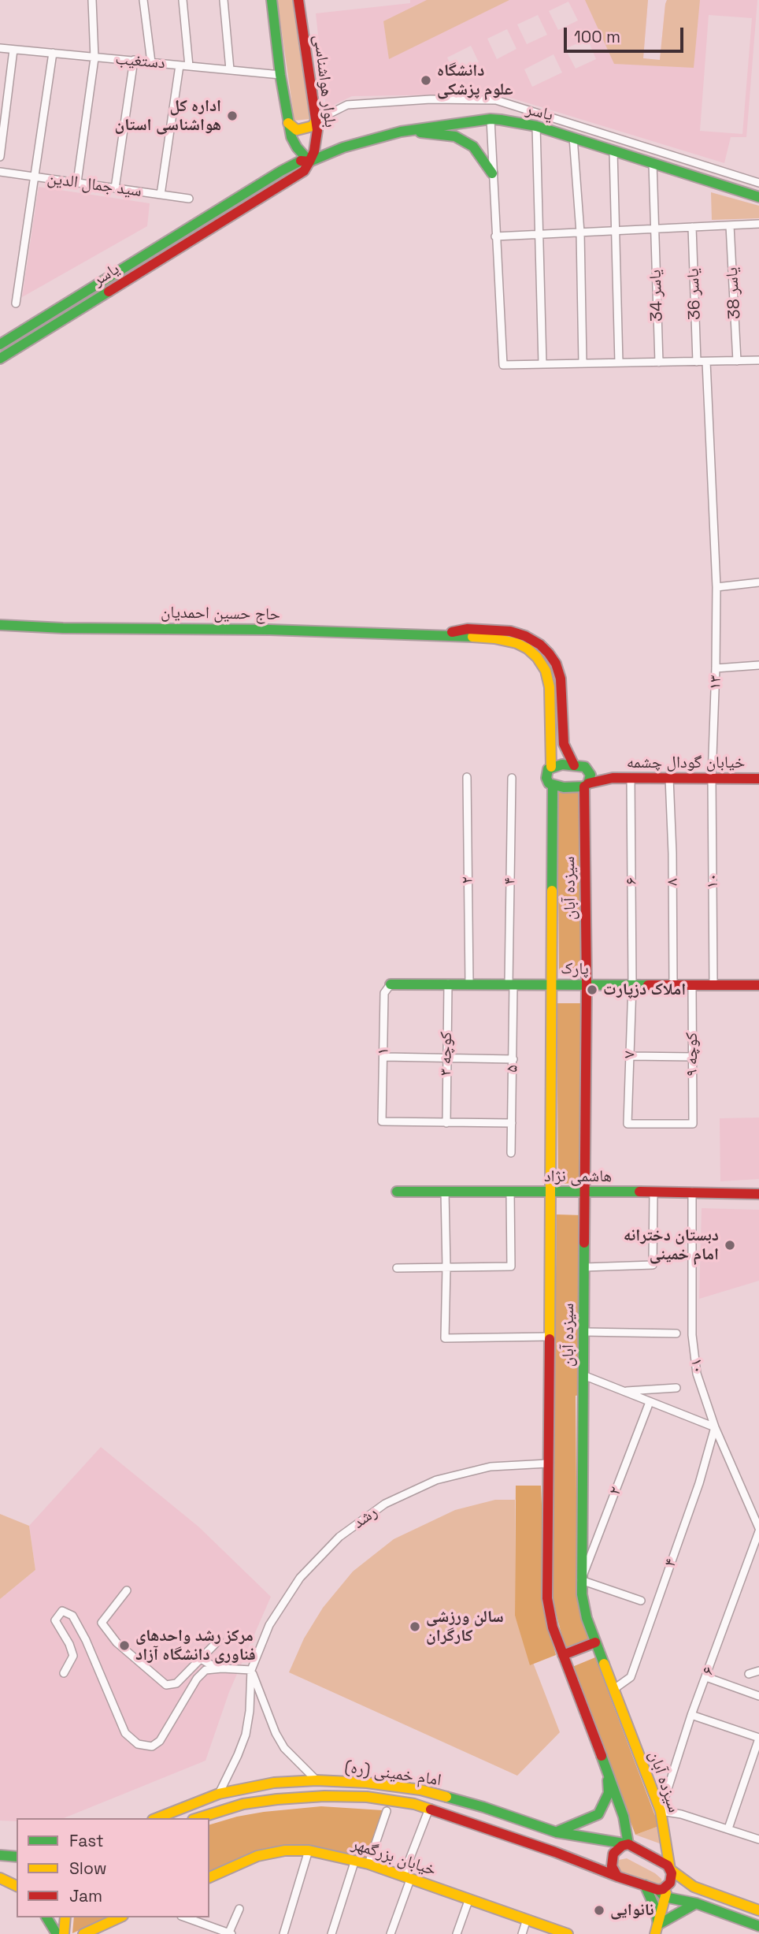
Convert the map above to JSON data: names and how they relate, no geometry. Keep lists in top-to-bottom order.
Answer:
{
  "streets": {
    "main road": [
      "بلوار هواشناسی",
      "یاسر",
      "حاج حسین احمدیان",
      "خیابان گودال چشمه",
      "سیزده آبان",
      "پارک",
      "هاشمی نژاد",
      "امام خمینی (ره)",
      "خیابان بزرگمهر"
    ],
    "street": [
      "دستغیب",
      "سید جمال الدین",
      "یاسر 38",
      "یاسر 36",
      "یاسر 34",
      "۱۳",
      "۲",
      "۴",
      "۶",
      "۱۰",
      "۸",
      "۱",
      "کوچه ۳",
      "۷",
      "کوچه ۹",
      "۵",
      "رشد"
    ]
  },
  "crossings": [
    ["بلوار هواشناسی", "یاسر"],
    ["یاسر", "یاسر 34"],
    ["حاج حسین احمدیان", "سیزده آبان"],
    ["۱۳", "خیابان گودال چشمه"],
    ["۱۳", "۱۰"],
    ["خیابان گودال چشمه", "۶"],
    ["خیابان گودال چشمه", "۱۰"],
    ["خیابان گودال چشمه", "۸"],
    ["۲", "سیزده آبان"],
    ["۲", "پارک"],
    ["۴", "۱۰"],
    ["۴", "سیزده آبان"],
    ["۴", "پارک"],
    ["۴", "۵"],
    ["۶", "۱۰"],
    ["۶", "سیزده آبان"],
    ["۶", "پارک"],
    ["۶", "۷"],
    ["۱۰", "پارک"],
    ["۱۰", "هاشمی نژاد"],
    ["۸", "پارک"],
    ["سیزده آبان", "پارک"],
    ["سیزده آبان", "هاشمی نژاد"],
    ["سیزده آبان", "رشد"],
    ["سیزده آبان", "امام خمینی (ره)"],
    ["پارک", "۱"],
    ["پارک", "کوچه ۳"],
    ["پارک", "۷"],
    ["پارک", "کوچه ۹"],
    ["پارک", "۵"],
    ["۱", "کوچه ۳"],
    ["۷", "کوچه ۹"],
    ["رشد", "امام خمینی (ره)"]
  ],
  "places": [
    "دانشگاه علوم پزشکی",
    "اداره کل هواشناسی استان",
    "املاک دزپارت",
    "دبستان دخترانه امام خمینی",
    "سالن ورزشی کارگران",
    "مرکز رشد واحدهای فناوری دانشگاه آزاد",
    "نانوایی"
  ],
  "legend": ["Fast", "Slow", "Jam"],
  "scale_bar": "100 m"
}
